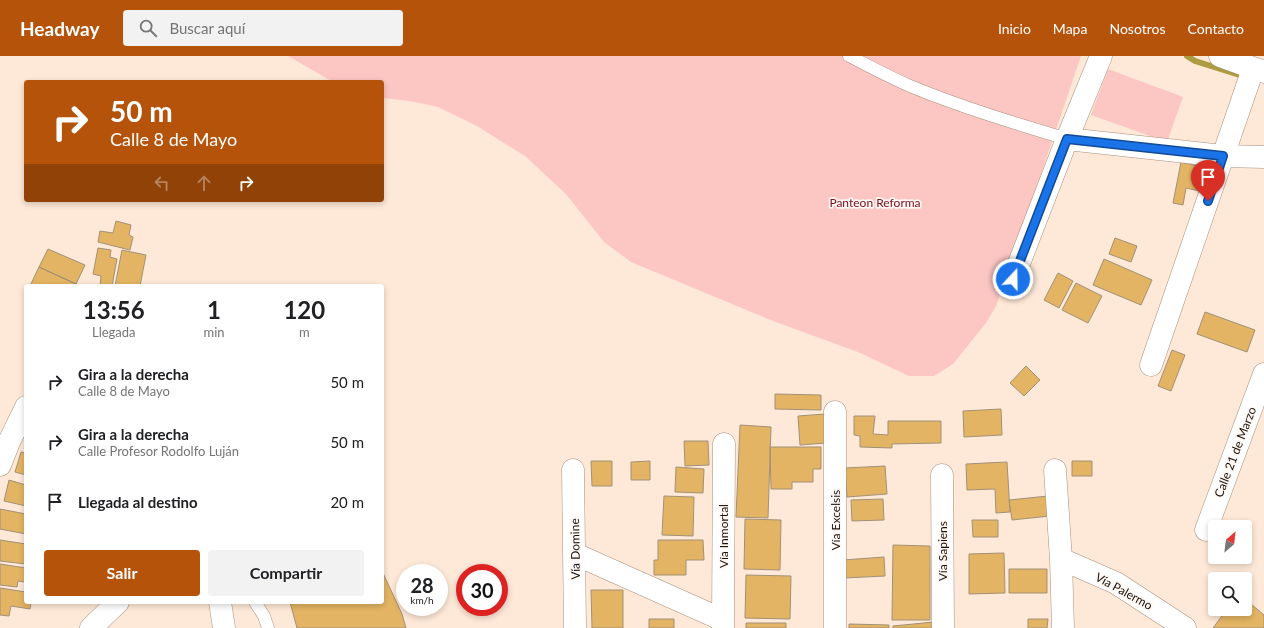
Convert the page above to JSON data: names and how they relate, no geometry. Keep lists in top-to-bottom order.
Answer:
{
  "streets": {
    "street": [
      "Calle 21 de Marzo",
      "Vía Excelsis",
      "Vía Inmortal",
      "Vía Domine",
      "Vía Sapiens",
      "Vía Palermo"
    ]
  },
  "parks": ["Panteon Reforma"],
  "north": "top right",
  "page": {
    "header": "Headway",
    "search": "Buscar aquí",
    "nav": [
      "Inicio",
      "Mapa",
      "Nosotros",
      "Contacto"
    ],
    "turn": ["50 m", "Calle 8 de Mayo"],
    "eta": [
      "13:56",
      "Llegada",
      "1",
      "min",
      "120",
      "m"
    ],
    "list": [
      {
        "name": "Gira a la derecha",
        "note": "Calle 8 de Mayo",
        "value": "50 m"
      },
      {
        "name": "Gira a la derecha",
        "note": "Calle Profesor Rodolfo Luján",
        "value": "50 m"
      },
      {
        "name": "Llegada al destino",
        "value": "20 m"
      }
    ],
    "buttons": ["Salir", "Compartir"],
    "speed": "28 km/h",
    "limit": "30"
  }
}
